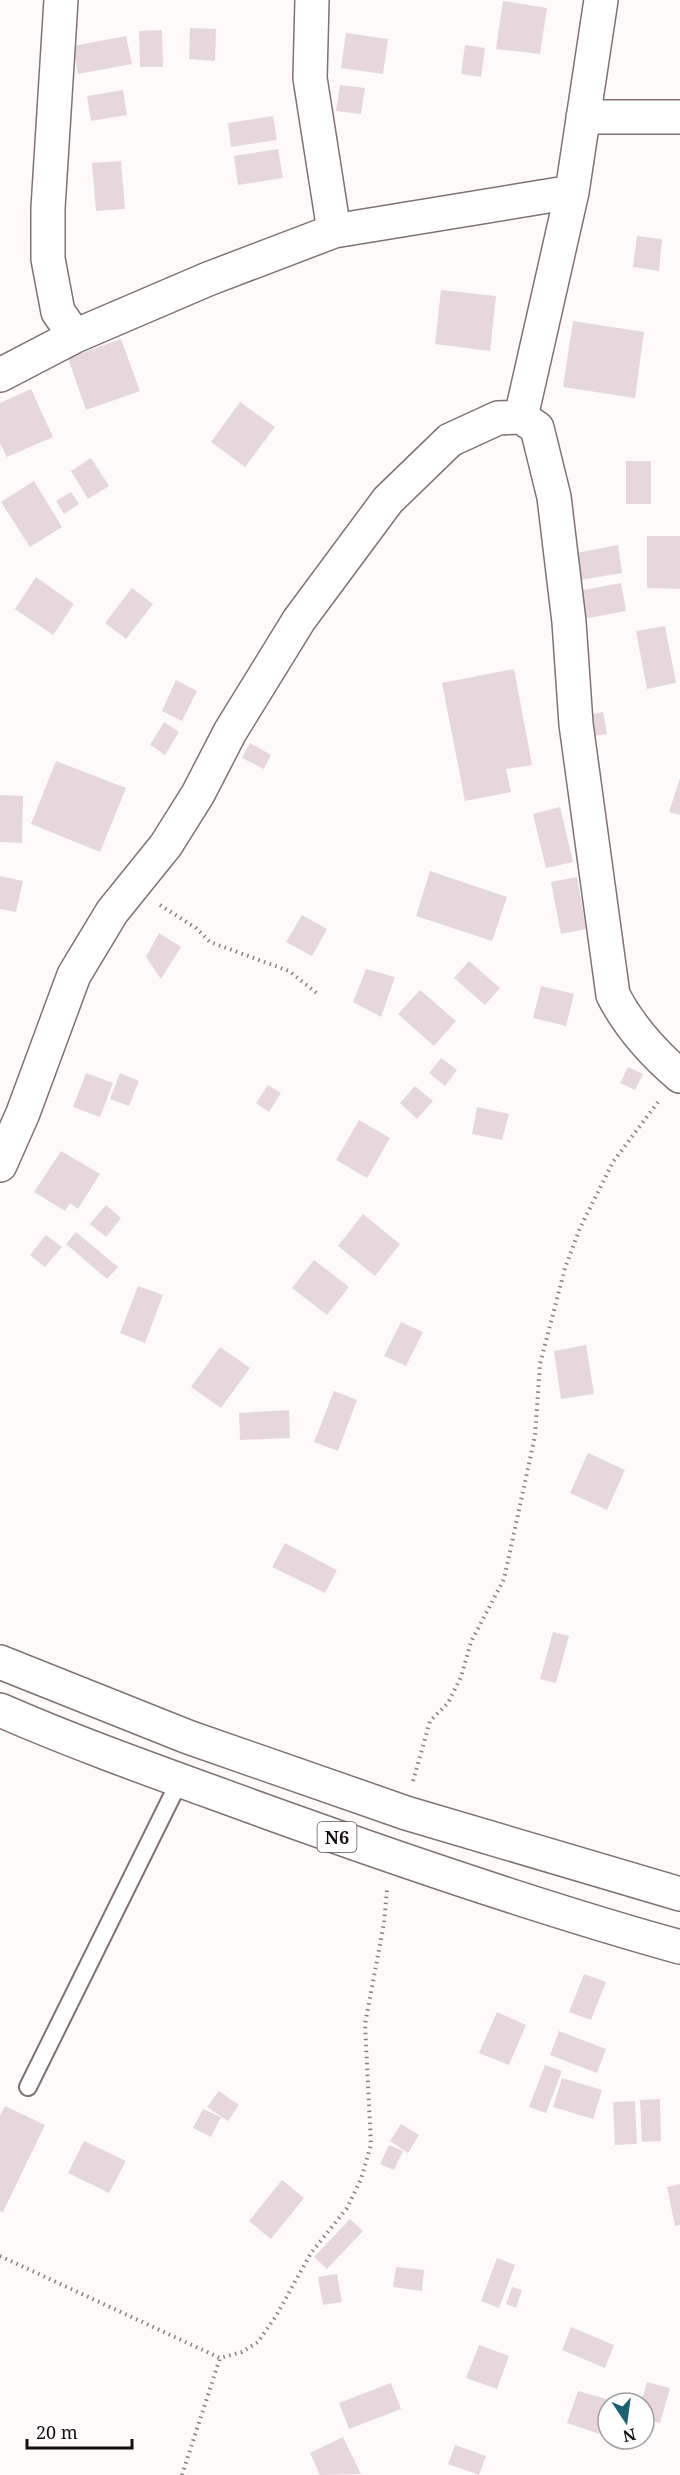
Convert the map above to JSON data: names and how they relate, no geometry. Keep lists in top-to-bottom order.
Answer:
{
  "streets": {
    "main road": ["N6"]
  },
  "scale_bar": "20 m",
  "north": "bottom"
}
